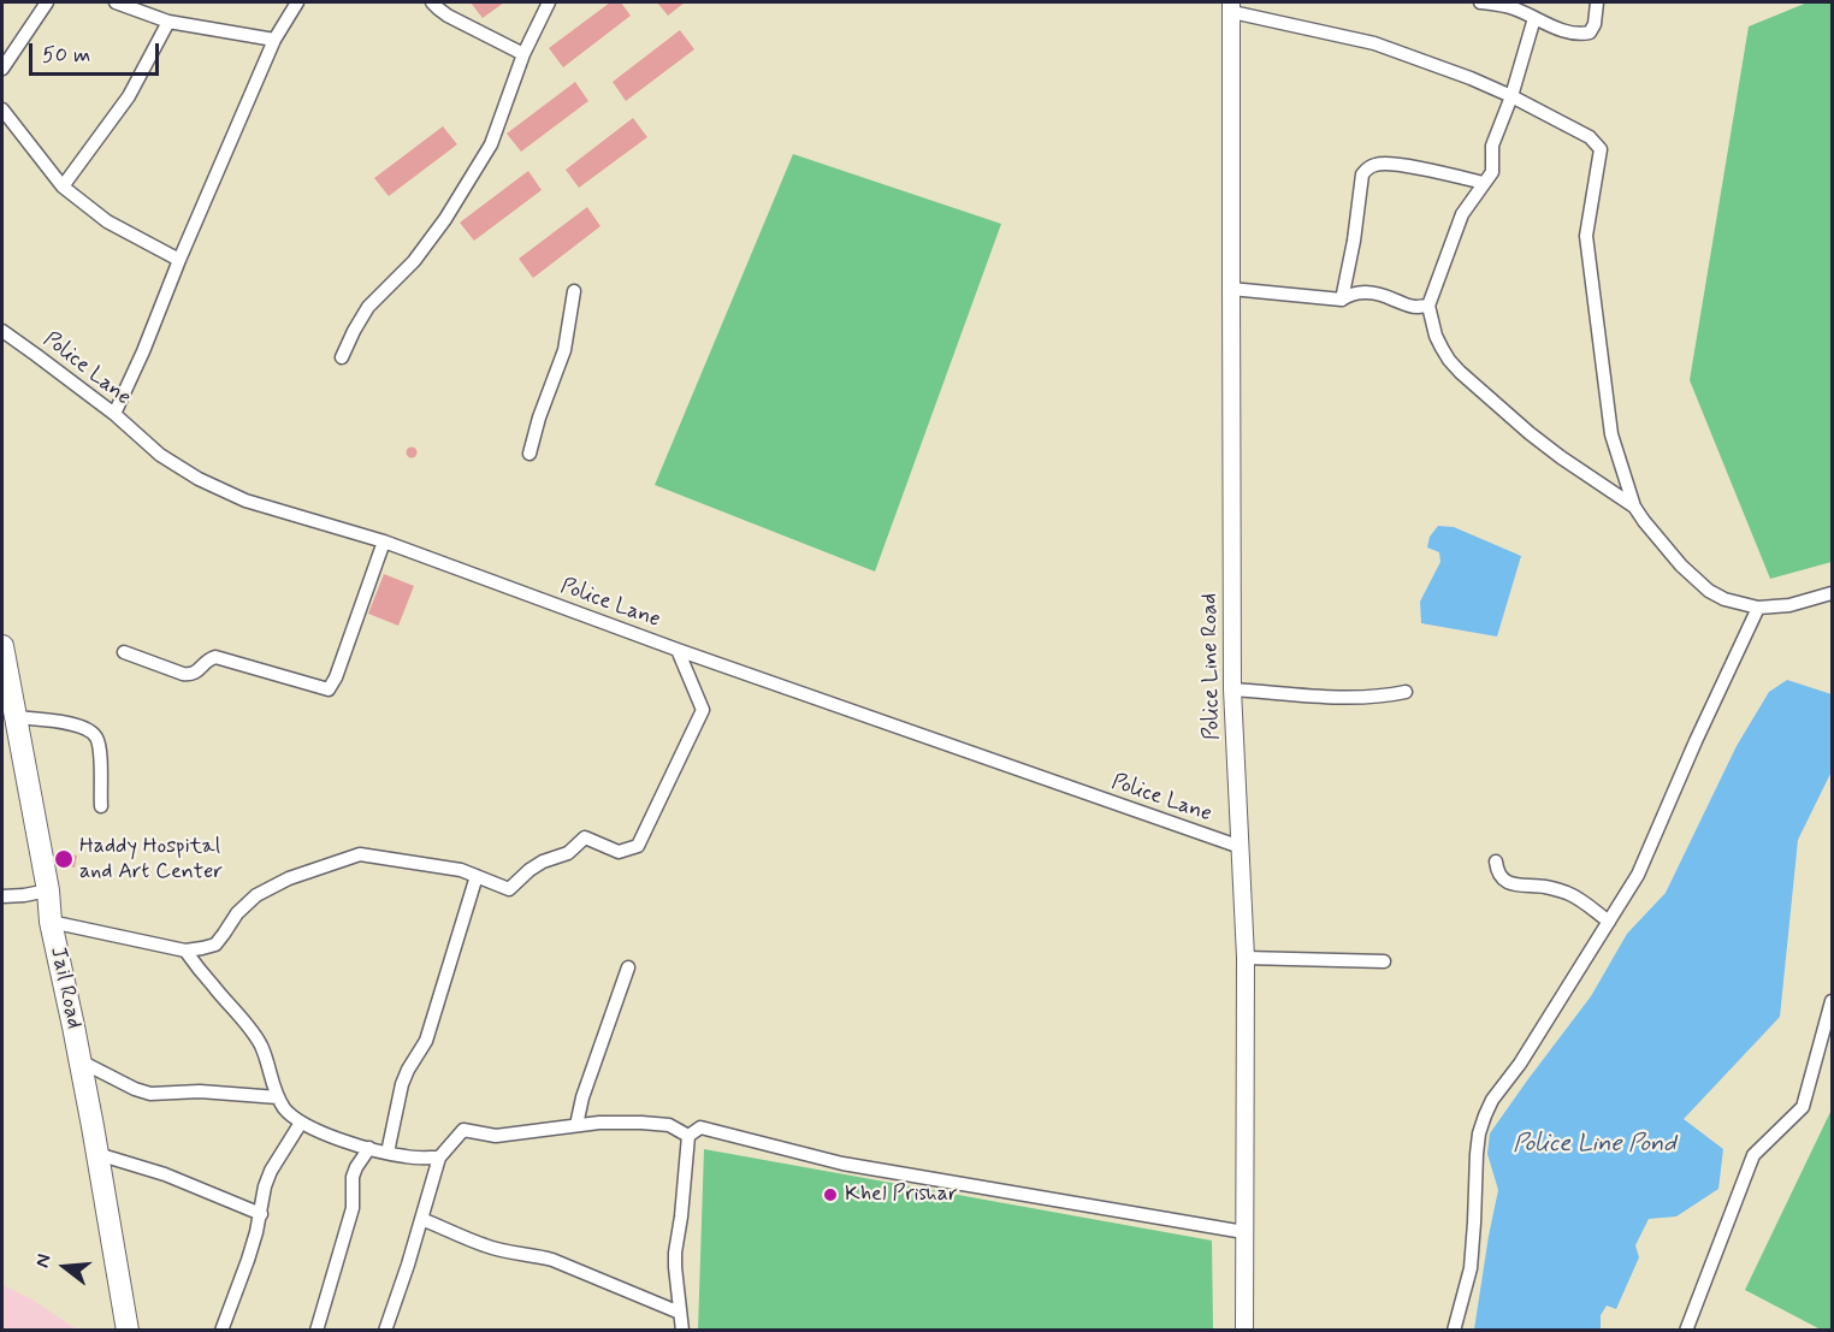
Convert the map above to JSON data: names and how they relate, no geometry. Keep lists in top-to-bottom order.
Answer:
{
  "streets": {
    "main road": ["Jail Road"],
    "street": ["Police Lane", "Police Line Road"]
  },
  "crossings": [
    ["Police Lane", "Police Line Road"]
  ],
  "water": ["Police Line Pond"],
  "places": ["Haddy Hospital and Art Center", "Khel Prishar"],
  "scale_bar": "50 m",
  "north": "left"
}
